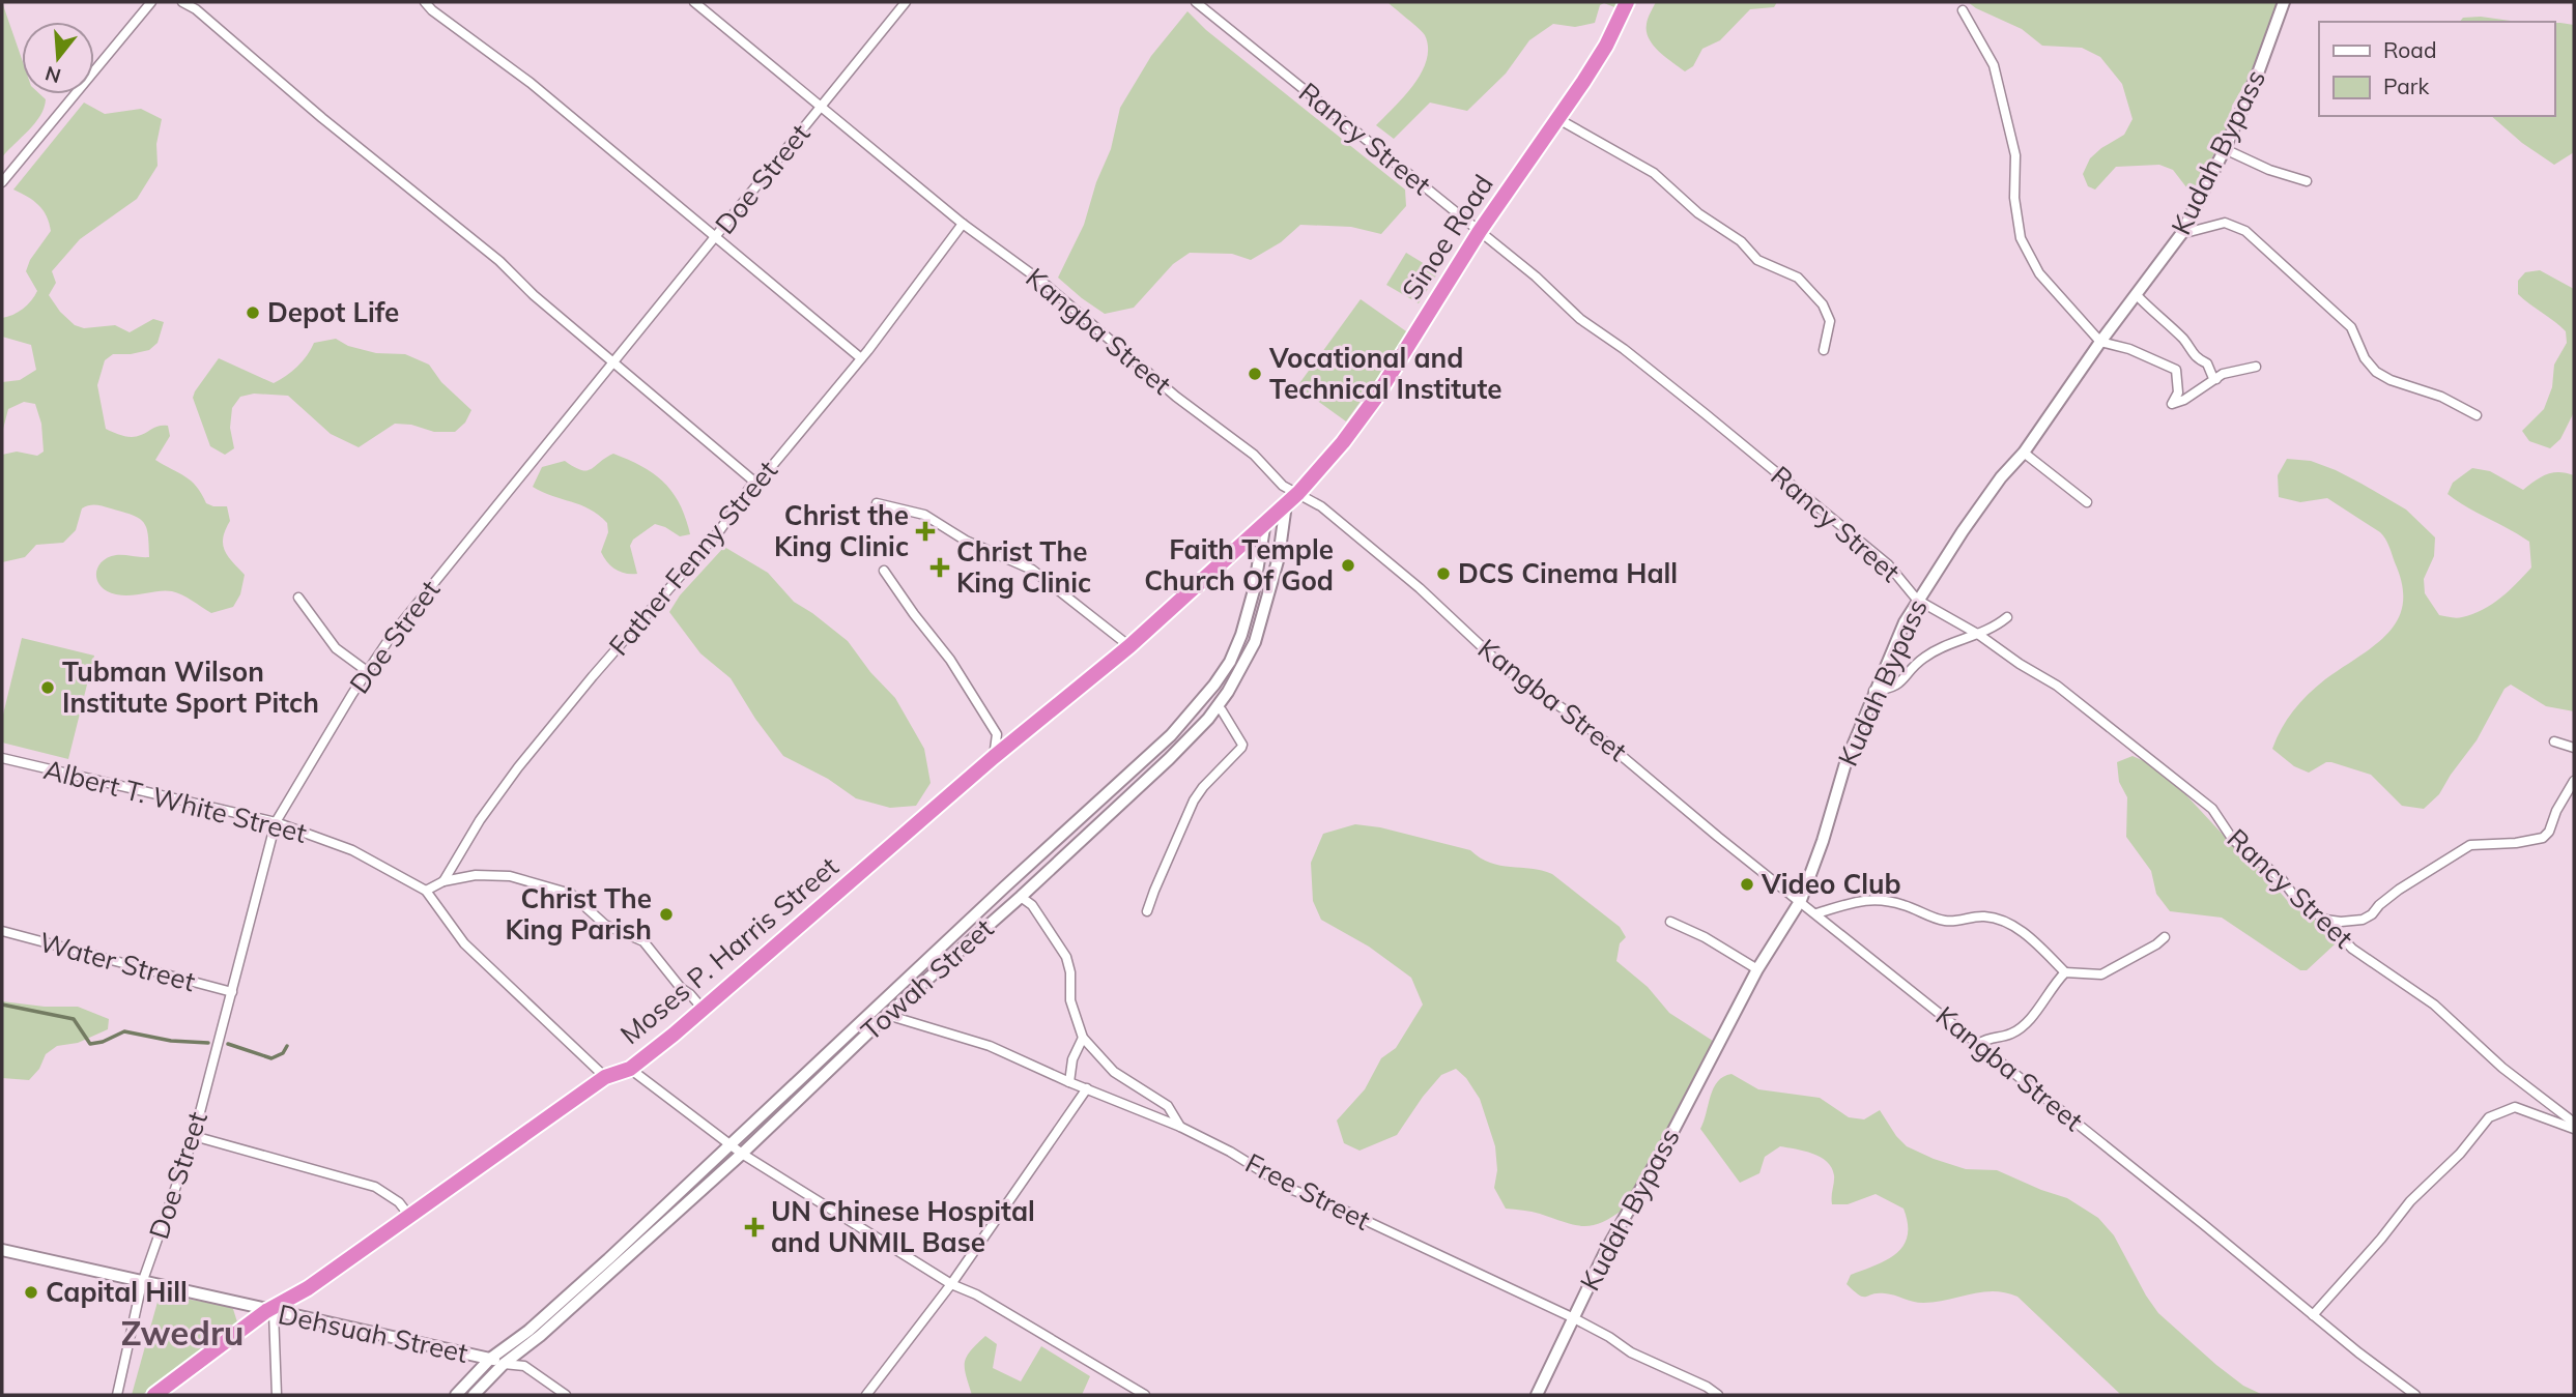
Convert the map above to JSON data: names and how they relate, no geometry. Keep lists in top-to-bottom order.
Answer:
{
  "streets": {
    "highway": ["Sinoe Road", "Moses P. Harris Street"],
    "street": [
      "Rancy Street",
      "Kudah Bypass",
      "Doe Street",
      "Kangba Street",
      "Father Fenny Street",
      "Albert T. White Street",
      "Water Street",
      "Towah Street",
      "Free Street",
      "Dehsuah Street"
    ]
  },
  "crossings": [
    ["Rancy Street", "Kudah Bypass"],
    ["Rancy Street", "Sinoe Road"],
    ["Kudah Bypass", "Kangba Street"],
    ["Kudah Bypass", "Free Street"],
    ["Doe Street", "Kangba Street"],
    ["Doe Street", "Albert T. White Street"],
    ["Doe Street", "Water Street"],
    ["Doe Street", "Dehsuah Street"],
    ["Sinoe Road", "Kangba Street"],
    ["Sinoe Road", "Moses P. Harris Street"],
    ["Kangba Street", "Father Fenny Street"],
    ["Kangba Street", "Moses P. Harris Street"],
    ["Albert T. White Street", "Moses P. Harris Street"],
    ["Moses P. Harris Street", "Towah Street"],
    ["Moses P. Harris Street", "Dehsuah Street"],
    ["Towah Street", "Free Street"],
    ["Towah Street", "Dehsuah Street"]
  ],
  "districts": ["Zwedru"],
  "places": {
    "other": [
      "Depot Life",
      "Vocational and Technical Institute",
      "Faith Temple Church Of God",
      "DCS Cinema Hall",
      "Tubman Wilson Institute Sport Pitch",
      "Video Club",
      "Christ The King Parish",
      "Capital Hill"
    ],
    "health": ["Christ the King Clinic", "Christ The King Clinic", "UN Chinese Hospital and UNMIL Base"]
  },
  "legend": ["Road", "Park"],
  "north": "bottom"
}
